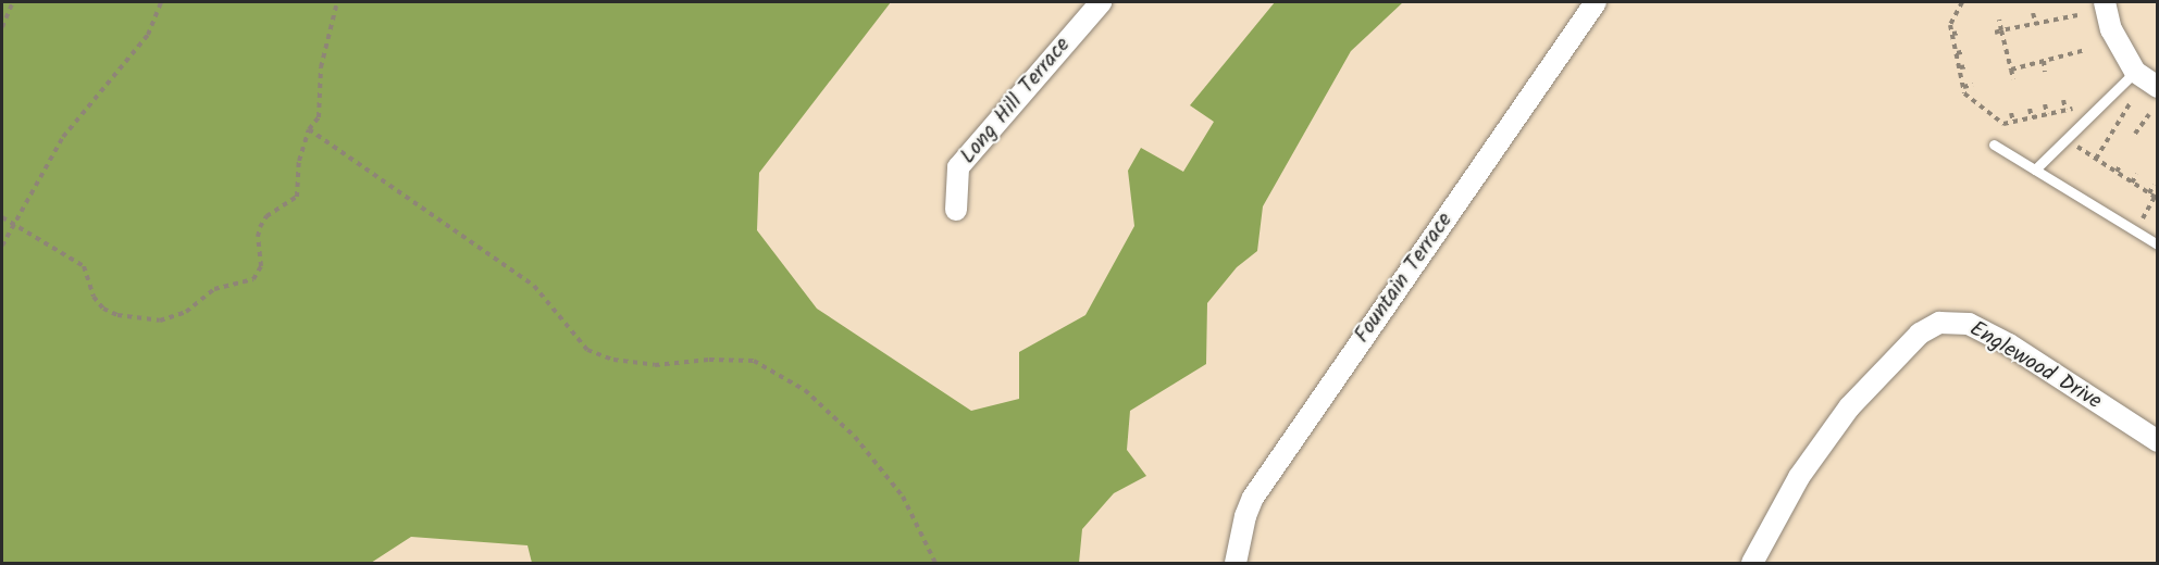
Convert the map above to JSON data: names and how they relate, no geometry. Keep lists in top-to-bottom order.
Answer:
{
  "streets": {
    "street": ["Long Hill Terrace", "Fountain Terrace", "Englewood Drive"]
  }
}
